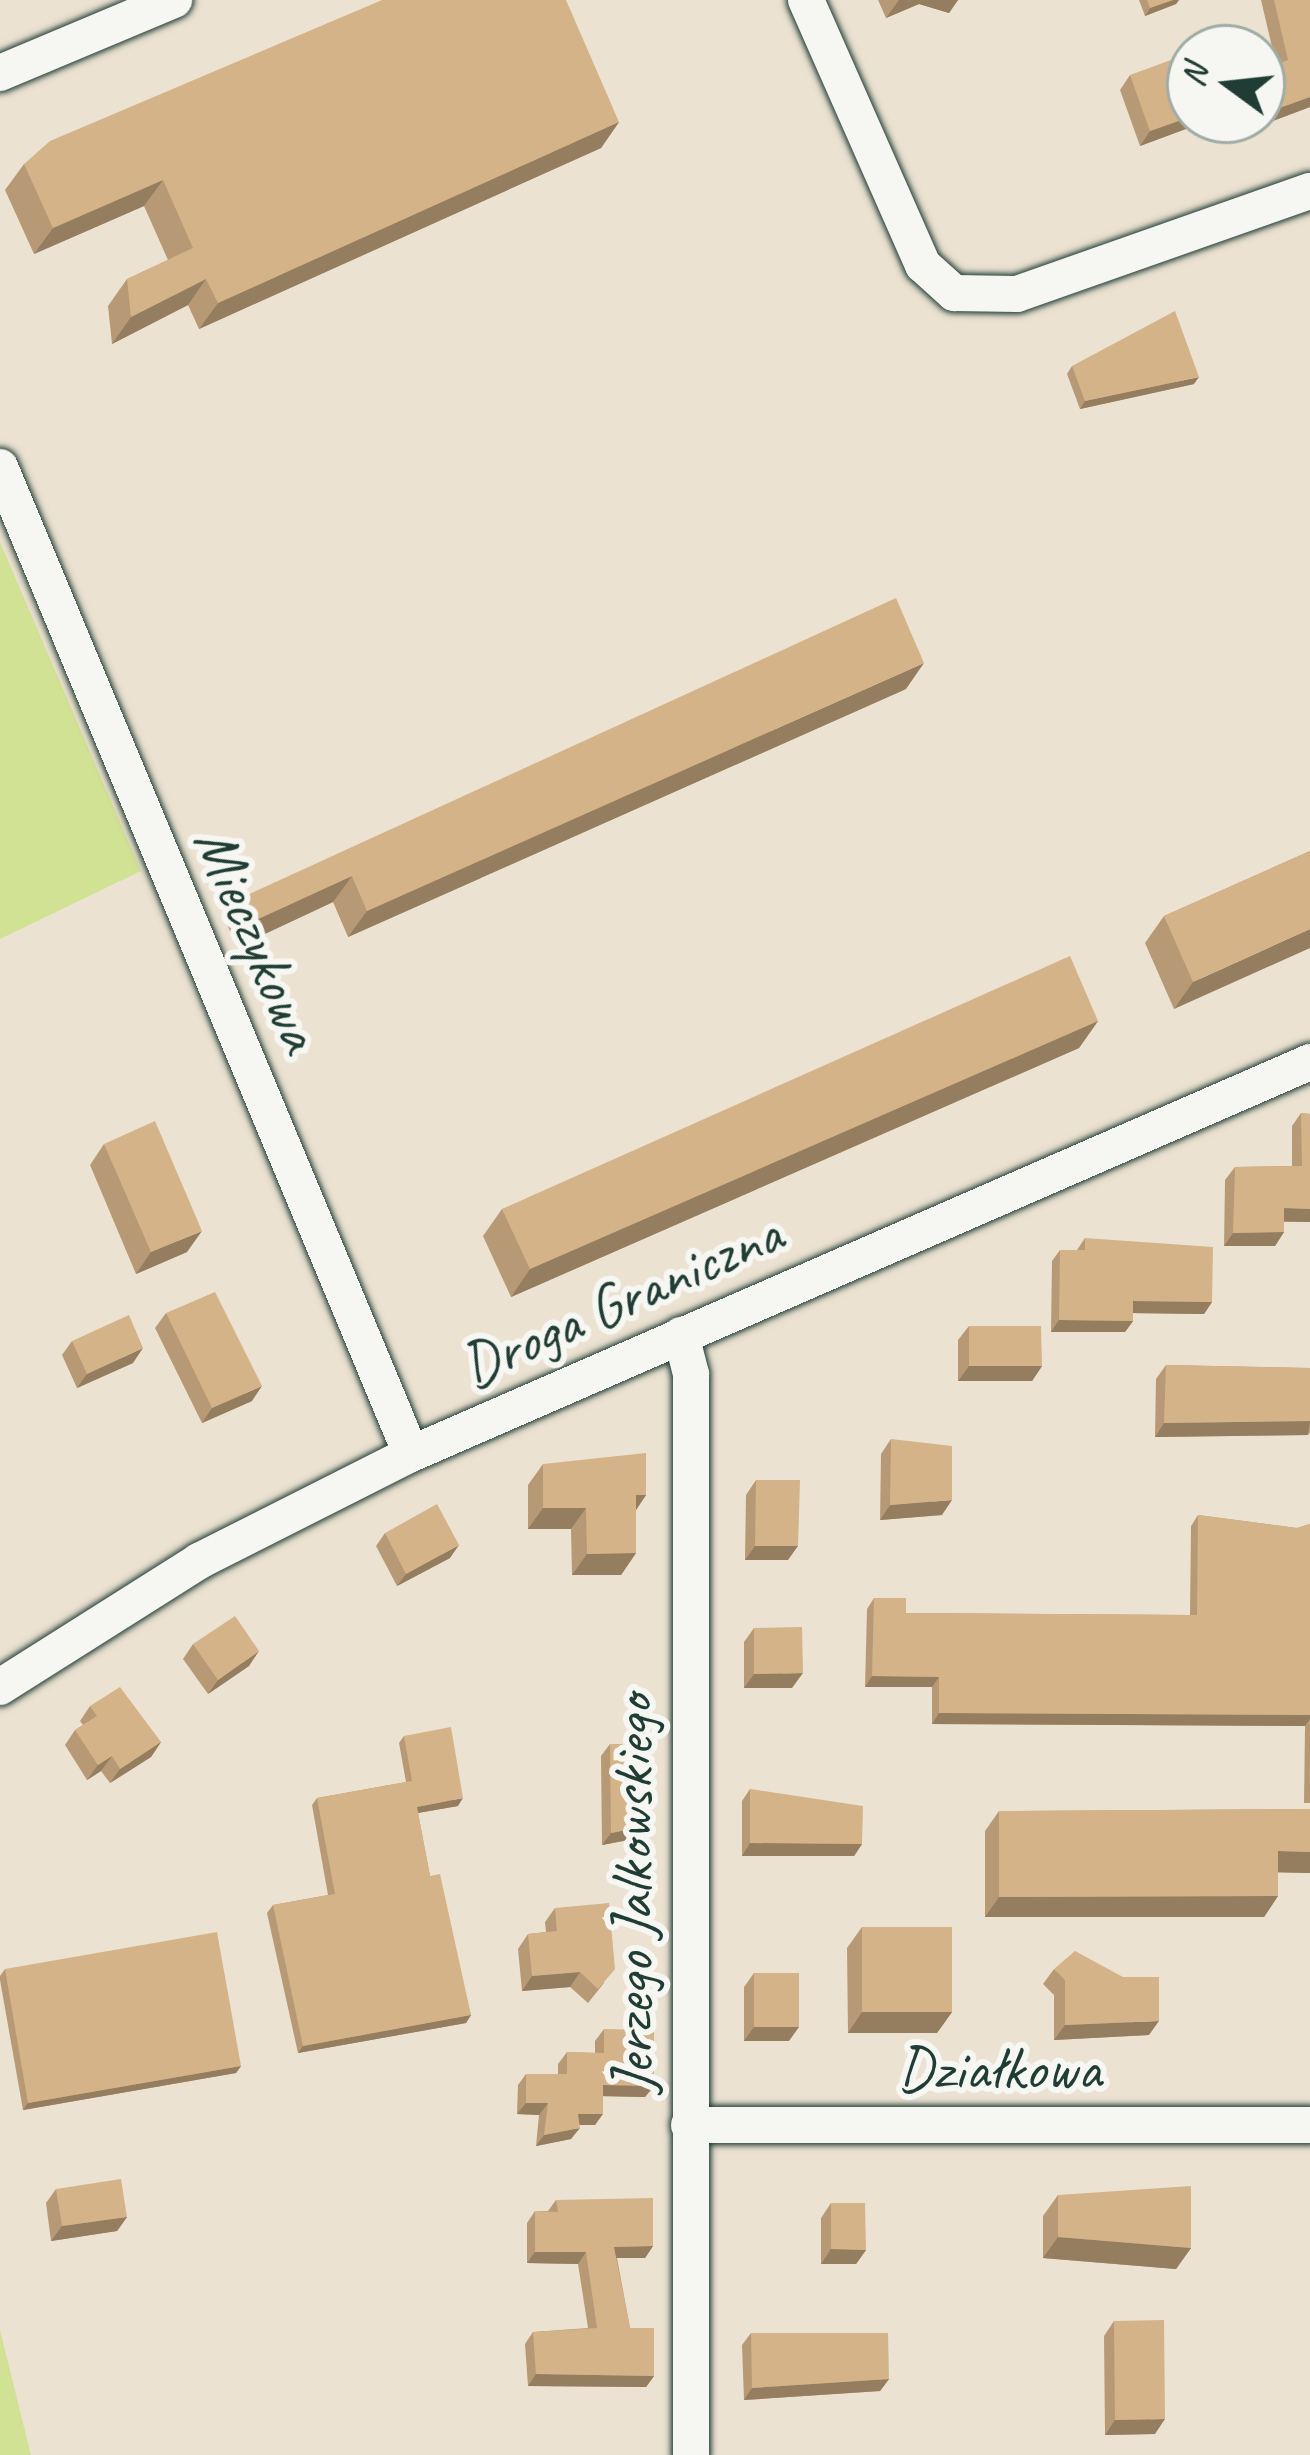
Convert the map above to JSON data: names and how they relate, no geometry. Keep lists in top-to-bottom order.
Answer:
{
  "streets": {
    "street": [
      "Mieczykowa",
      "Droga Graniczna",
      "Jerzego Jalkowskiego",
      "Działkowa"
    ]
  },
  "crossings": [
    ["Mieczykowa", "Droga Graniczna"],
    ["Droga Graniczna", "Jerzego Jalkowskiego"],
    ["Jerzego Jalkowskiego", "Działkowa"]
  ],
  "north": "left"
}
